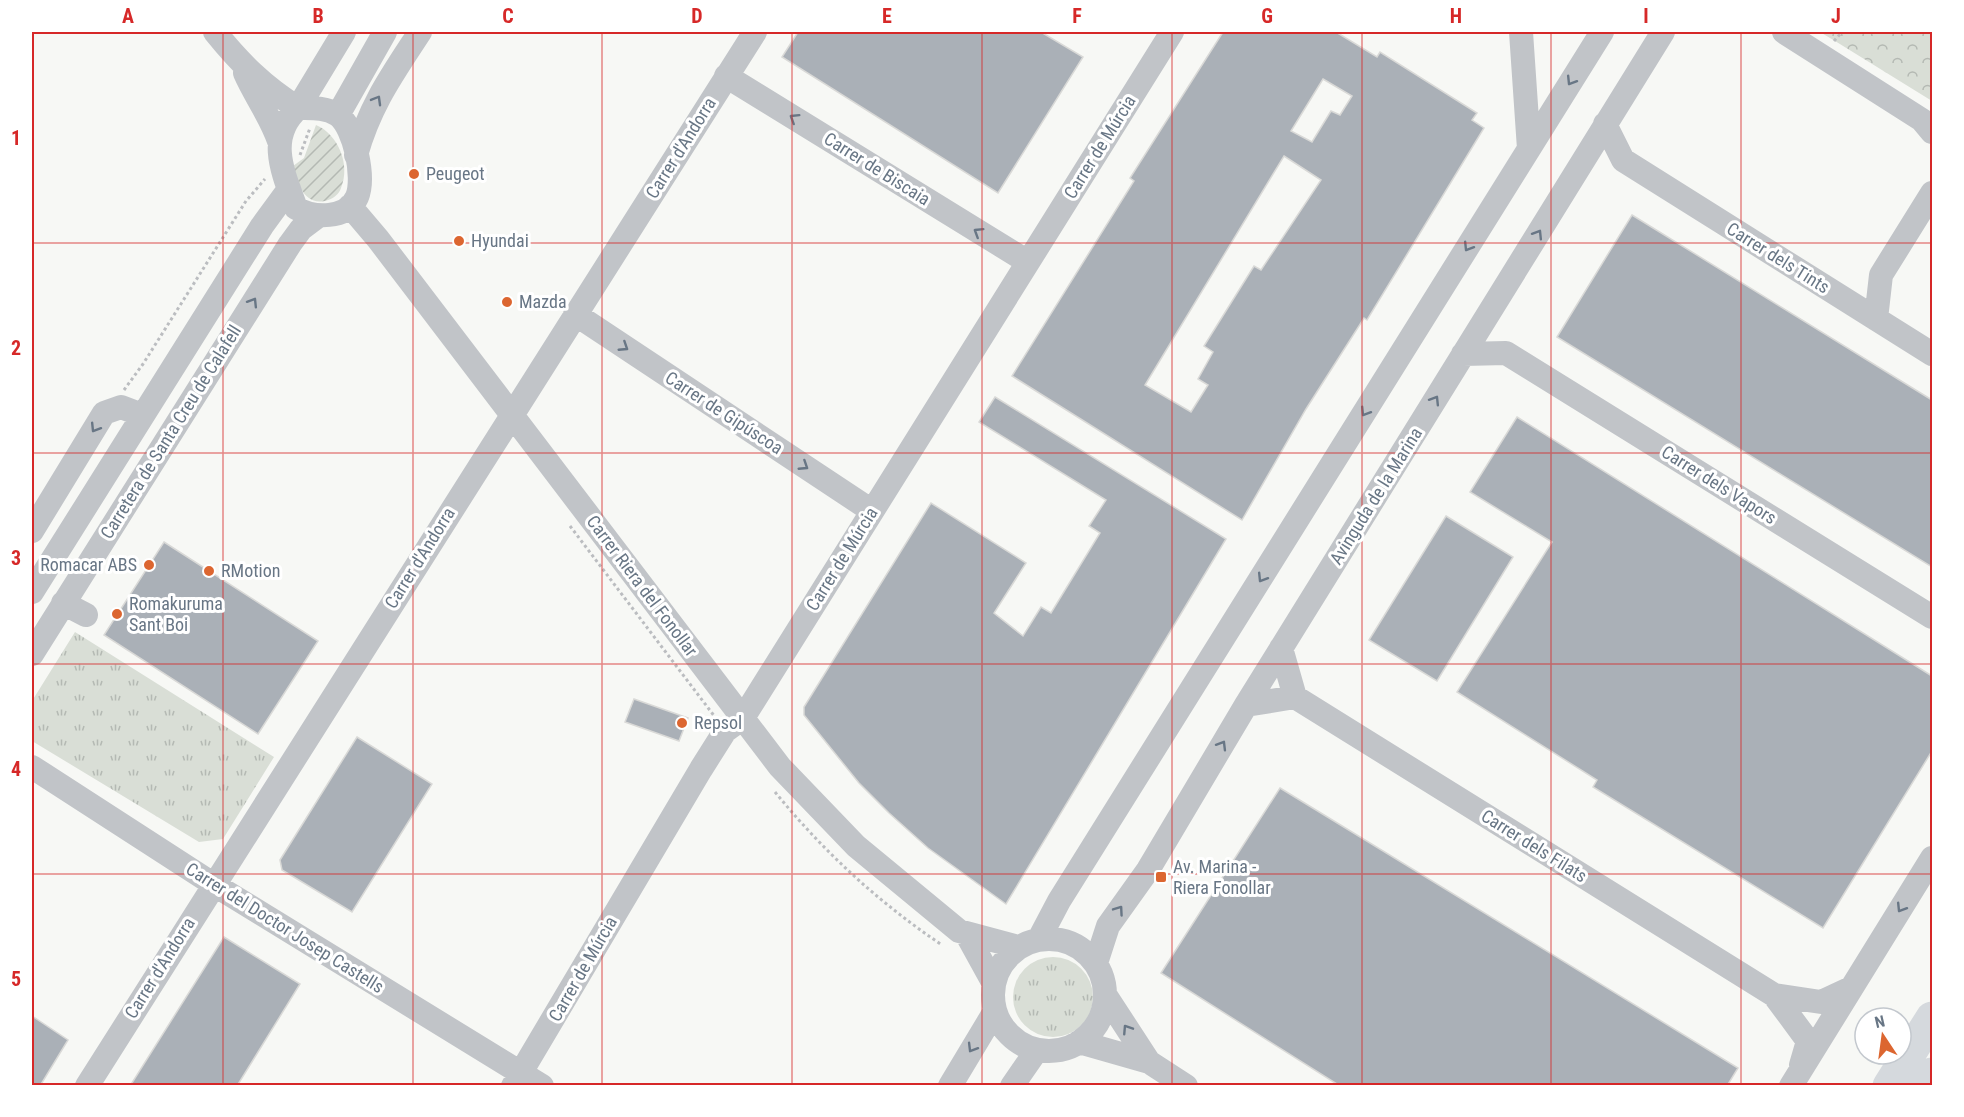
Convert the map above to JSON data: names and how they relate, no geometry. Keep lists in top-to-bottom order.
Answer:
{
  "streets": {
    "street": [
      "Carrer de Múrcia",
      "Carrer d'Andorra",
      "Carrer de Biscaia",
      "Carrer dels Tints",
      "Carrer de Gipúscoa",
      "Carretera de Santa Creu de Calafell",
      "Carrer dels Vapors",
      "Avinguda de la Marina",
      "Carrer Riera del Fonollar",
      "Carrer dels Filats",
      "Carrer del Doctor Josep Castells"
    ]
  },
  "crossings": [
    ["Carrer de Múrcia", "Carrer de Biscaia"],
    ["Carrer de Múrcia", "Carrer de Gipúscoa"],
    ["Carrer de Múrcia", "Carrer Riera del Fonollar"],
    ["Carrer de Múrcia", "Carrer del Doctor Josep Castells"],
    ["Carrer d'Andorra", "Carrer de Biscaia"],
    ["Carrer d'Andorra", "Carrer de Gipúscoa"],
    ["Carrer d'Andorra", "Carrer Riera del Fonollar"],
    ["Carrer d'Andorra", "Carrer del Doctor Josep Castells"],
    ["Carretera de Santa Creu de Calafell", "Carrer Riera del Fonollar"]
  ],
  "one_way": ["Carrer de Biscaia", "Carrer de Gipúscoa"],
  "places": {
    "other": [
      "Peugeot",
      "Hyundai",
      "Mazda",
      "Romacar ABS",
      "RMotion",
      "Romakuruma Sant Boi",
      "Repsol"
    ],
    "transit": ["Av. Marina - Riera Fonollar"]
  },
  "north": "top",
  "grid": {
    "columns": [
      "A",
      "B",
      "C",
      "D",
      "E",
      "F",
      "G",
      "H",
      "I",
      "J"
    ],
    "rows": [
      "1",
      "2",
      "3",
      "4",
      "5"
    ]
  }
}
